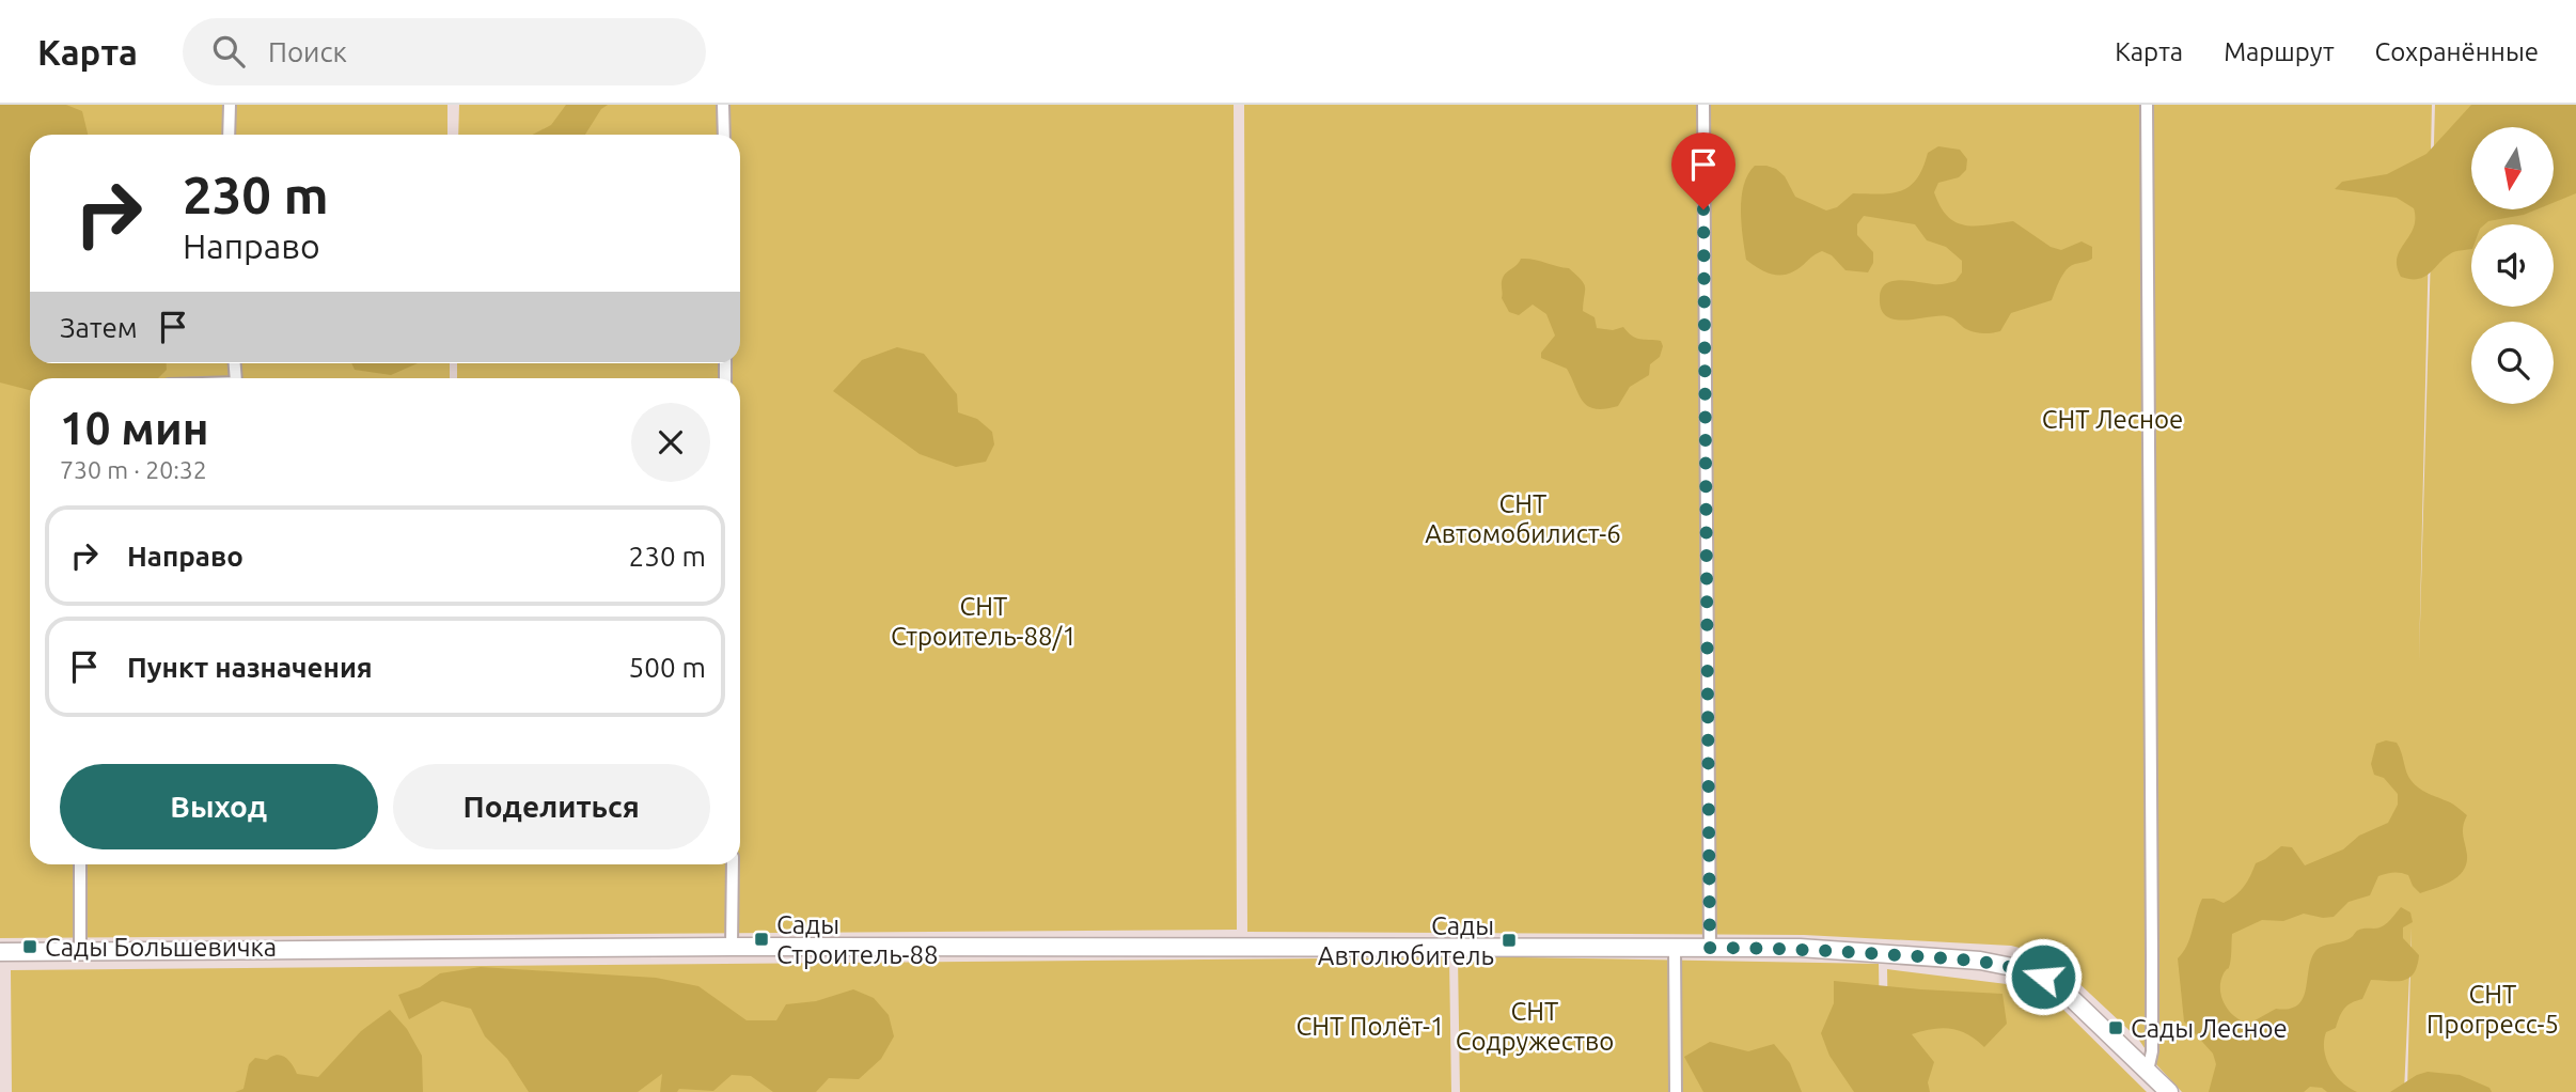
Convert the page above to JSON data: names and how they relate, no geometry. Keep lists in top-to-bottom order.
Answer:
{
  "parks": [
    "СНТ Лесное",
    "СНТ Автомобилист-6",
    "СНТ Строитель-88/1",
    "СНТ Прогресс-5",
    "СНТ Содружество",
    "СНТ Полёт-1"
  ],
  "places": {
    "transit": [
      "Сады Строитель-88",
      "Сады Автолюбитель",
      "Сады Большевичка",
      "Сады Лесное"
    ]
  },
  "north": "bottom",
  "page": {
    "header": "Карта",
    "search": "Поиск",
    "nav": ["Карта", "Маршрут", "Сохранённые"],
    "turn": ["230 m", "Направо"],
    "then": "Затем",
    "heading": ["10 мин", "730 m · 20:32"],
    "list": [
      {
        "name": "Направо",
        "value": "230 m"
      },
      {
        "name": "Пункт назначения",
        "value": "500 m"
      }
    ],
    "buttons": ["Выход", "Поделиться"]
  }
}
